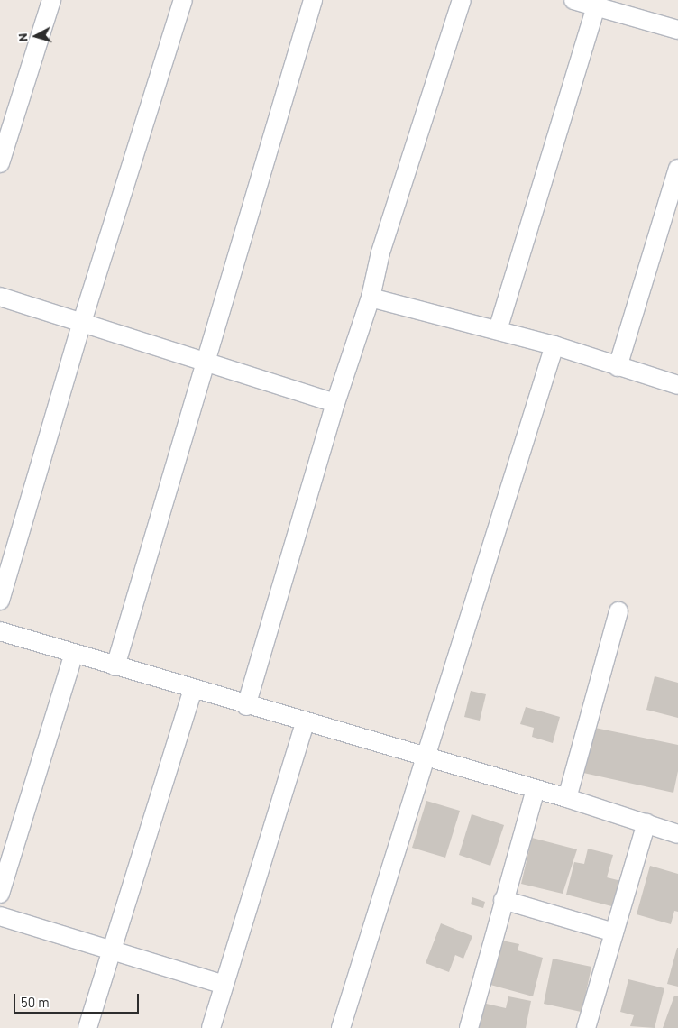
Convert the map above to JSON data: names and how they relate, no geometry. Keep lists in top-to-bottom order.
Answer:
{
  "scale_bar": "50 m",
  "north": "left"
}
